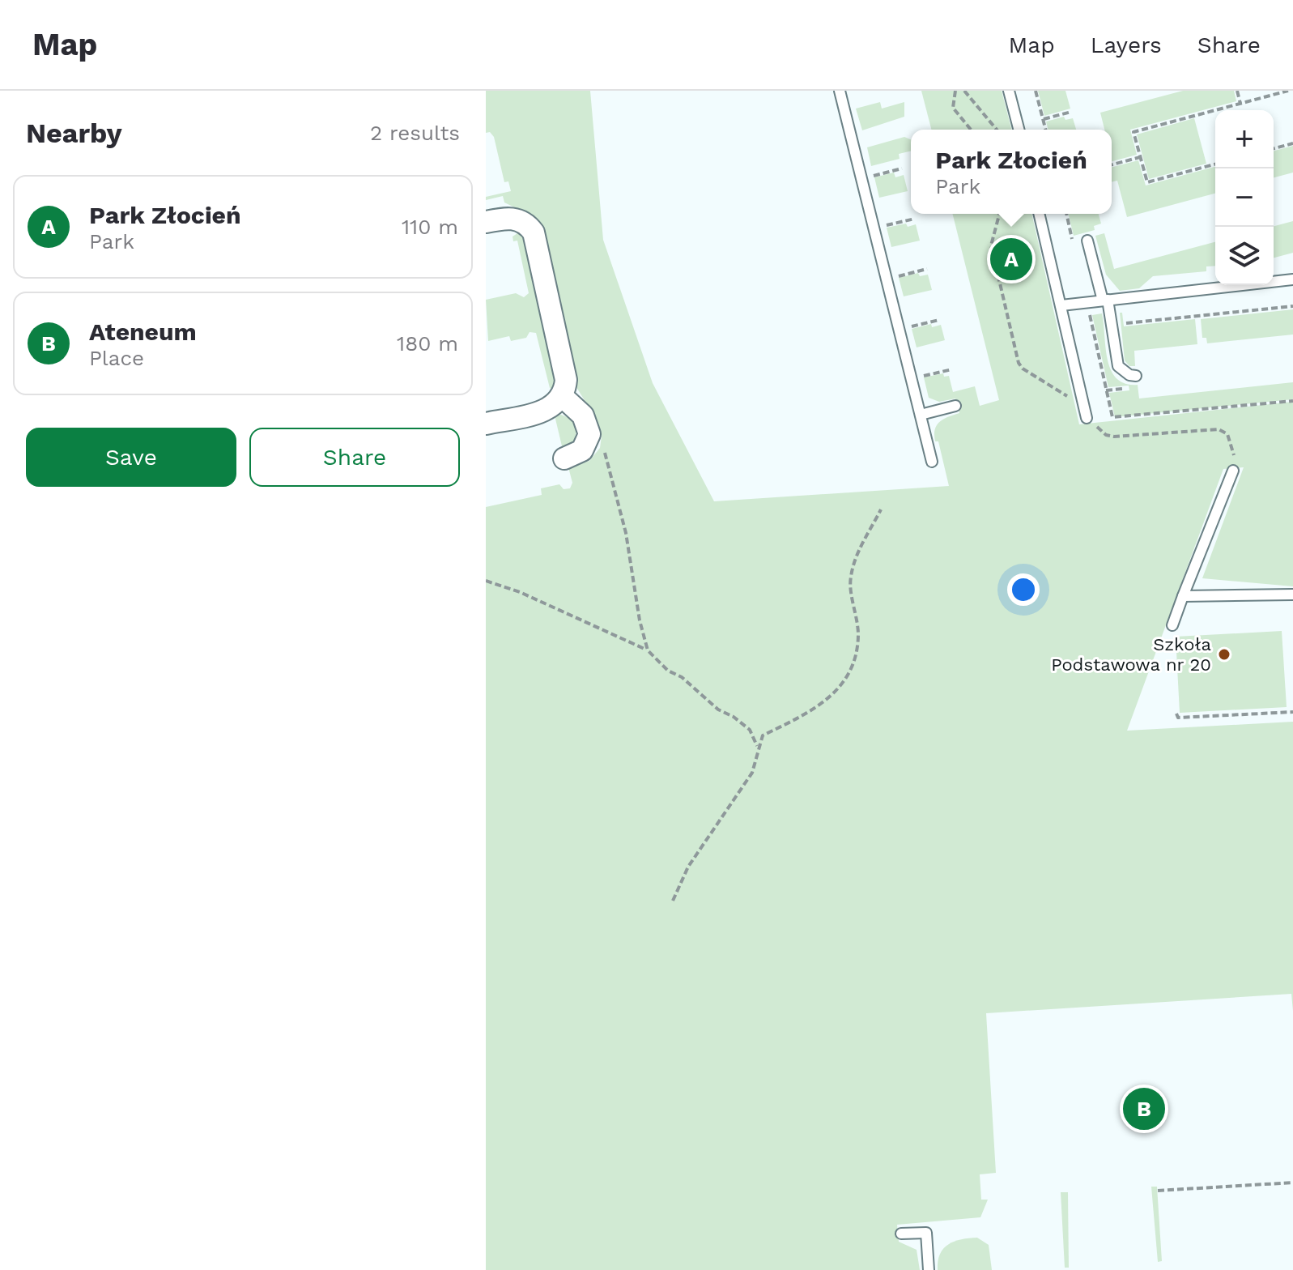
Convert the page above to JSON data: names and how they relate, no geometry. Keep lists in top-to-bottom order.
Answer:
{
  "places": ["Szkoła Podstawowa nr 20"],
  "page": {
    "header": "Map",
    "nav": ["Map", "Layers", "Share"],
    "heading": ["Nearby", "2 results"],
    "map_buttons": ["+", "−"],
    "popup": ["Park Złocień", "Park"],
    "list": [
      {
        "mark": "A",
        "name": "Park Złocień",
        "note": "Park",
        "value": "110 m"
      },
      {
        "mark": "B",
        "name": "Ateneum",
        "note": "Place",
        "value": "180 m"
      }
    ],
    "pins": ["A", "B"],
    "buttons": ["Save", "Share"]
  }
}
